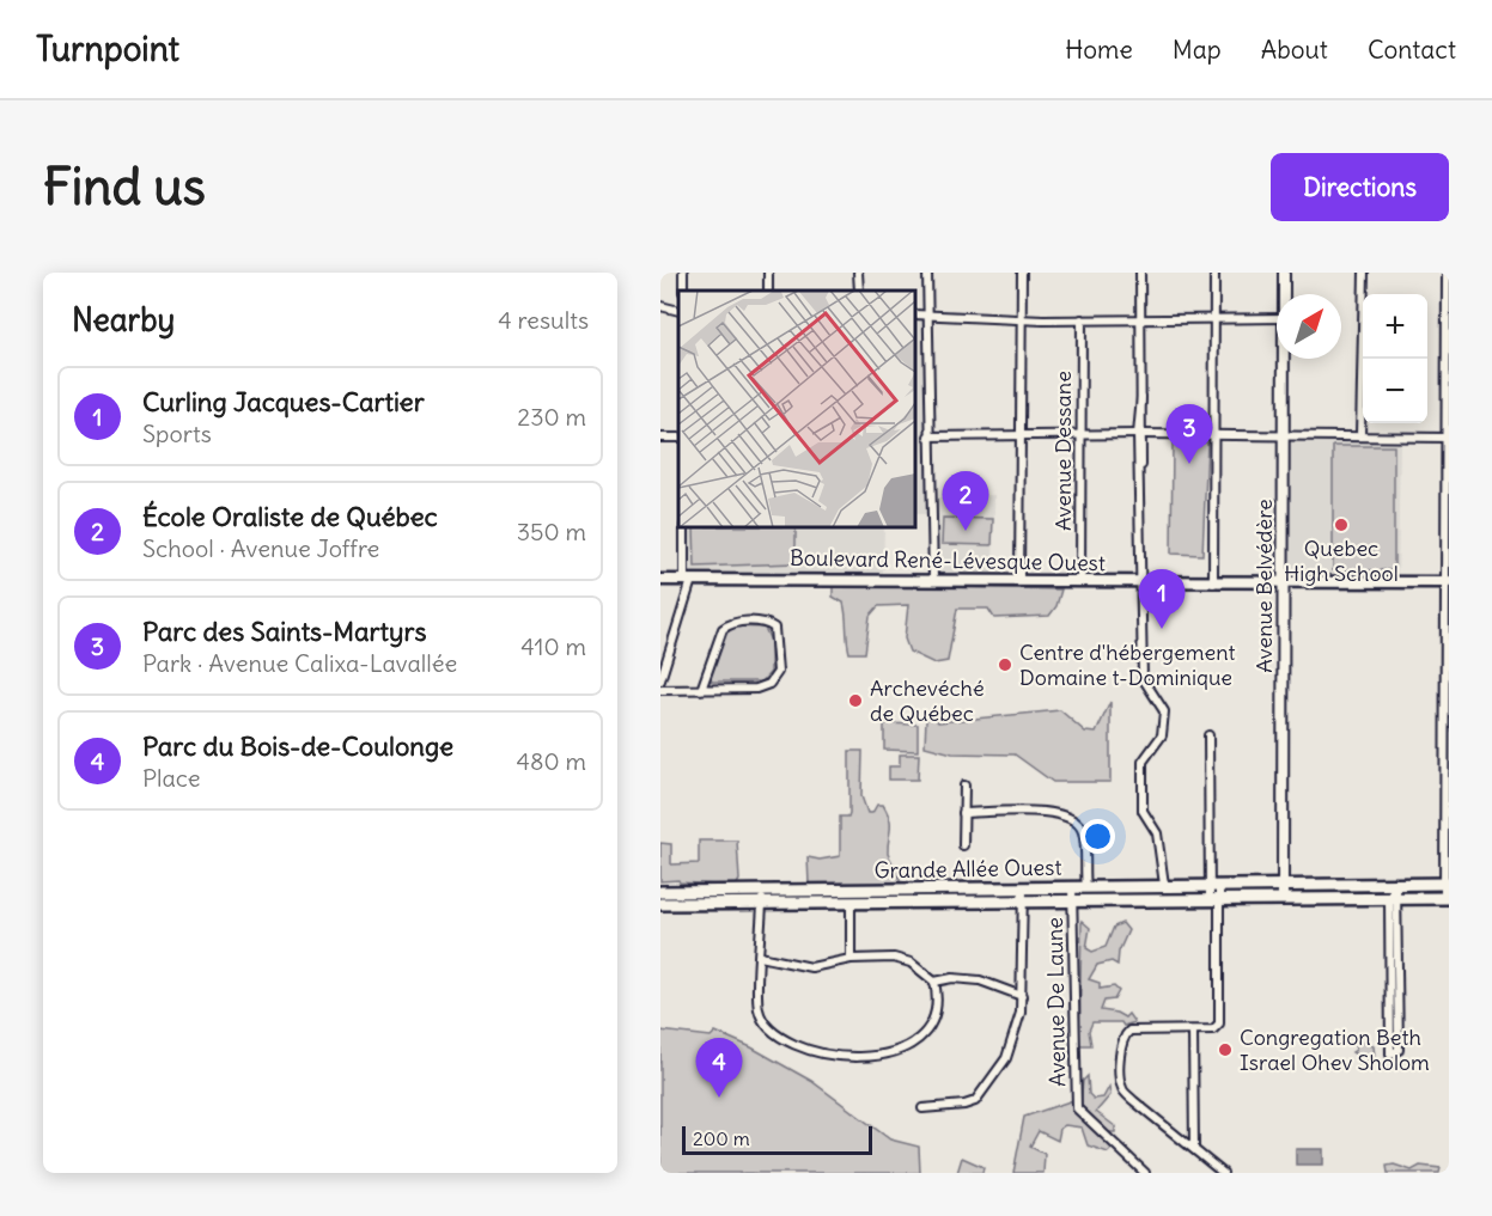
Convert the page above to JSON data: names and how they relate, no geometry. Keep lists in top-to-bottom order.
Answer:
{
  "streets": {
    "main road": ["Boulevard René-Lévesque Ouest", "Grande Allée Ouest"],
    "street": ["Avenue Dessane", "Avenue Belvédère", "Avenue De Laune"]
  },
  "crossings": [
    ["Avenue Dessane", "Boulevard René-Lévesque Ouest"],
    ["Boulevard René-Lévesque Ouest", "Avenue Belvédère"],
    ["Avenue Belvédère", "Grande Allée Ouest"],
    ["Grande Allée Ouest", "Avenue De Laune"]
  ],
  "places": [
    "Quebec High School",
    "Centre d'hébergement Domaine t-Dominique",
    "Archevéché de Québec",
    "Congregation Beth Israel Ohev Sholom"
  ],
  "scale_bar": "200 m",
  "north": "top right",
  "page": {
    "header": "Turnpoint",
    "nav": [
      "Home",
      "Map",
      "About",
      "Contact"
    ],
    "buttons": "Directions",
    "title": "Find us",
    "heading": ["Nearby", "4 results"],
    "map_buttons": ["+", "−"],
    "list": [
      {
        "mark": "1",
        "name": "Curling Jacques-Cartier",
        "note": "Sports",
        "value": "230 m"
      },
      {
        "mark": "2",
        "name": "École Oraliste de Québec",
        "note": "School · Avenue Joffre",
        "value": "350 m"
      },
      {
        "mark": "3",
        "name": "Parc des Saints-Martyrs",
        "note": "Park · Avenue Calixa-Lavallée",
        "value": "410 m"
      },
      {
        "mark": "4",
        "name": "Parc du Bois-de-Coulonge",
        "note": "Place",
        "value": "480 m"
      }
    ],
    "pins": [
      "3",
      "2",
      "1",
      "4"
    ],
    "scale": "200 m"
  }
}
